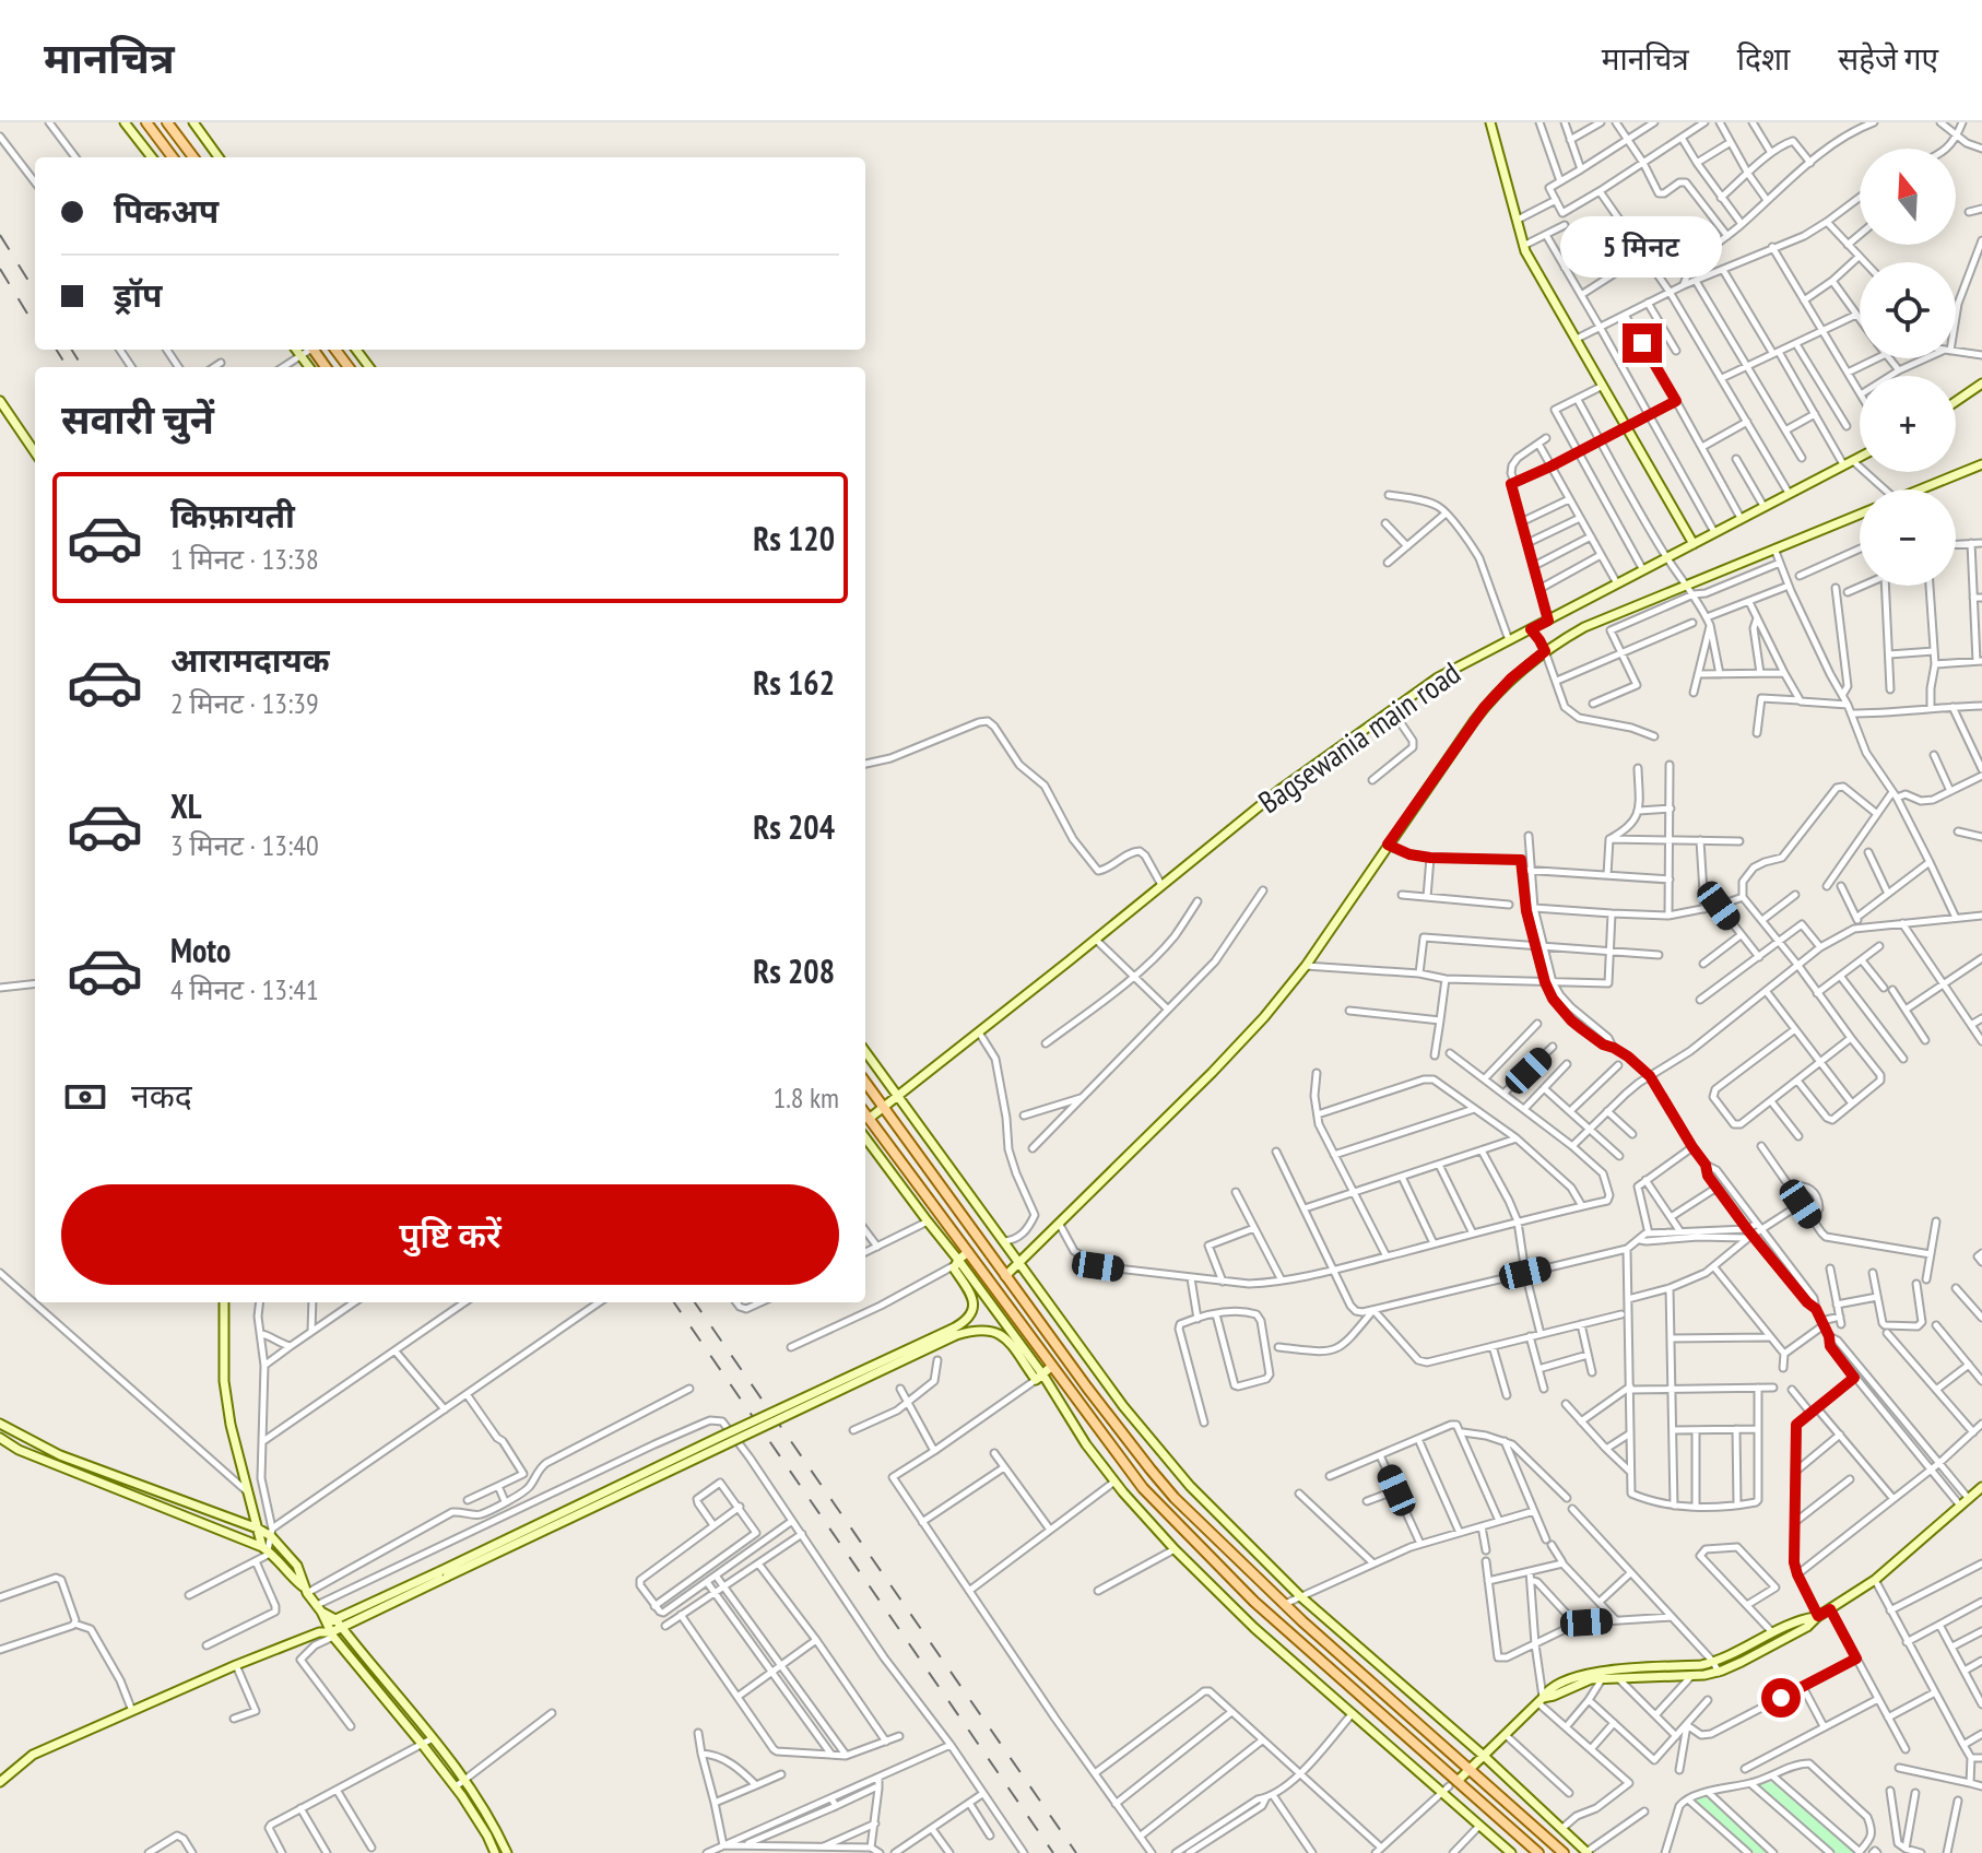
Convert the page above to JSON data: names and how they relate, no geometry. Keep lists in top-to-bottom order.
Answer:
{
  "streets": {
    "street": ["Bagsewania main road"]
  },
  "north": "top",
  "page": {
    "header": "मानचित्र",
    "nav": ["मानचित्र", "दिशा", "सहेजे गए"],
    "map_buttons": ["+", "−"],
    "banner": ["पिकअप", "ड्रॉप"],
    "bubble": "5 मिनट",
    "heading": "सवारी चुनें",
    "list": [
      {
        "name": "किफ़ायती",
        "note": "1 मिनट · 13:38",
        "value": "Rs 120"
      },
      {
        "name": "आरामदायक",
        "note": "2 मिनट · 13:39",
        "value": "Rs 162"
      },
      {
        "name": "XL",
        "note": "3 मिनट · 13:40",
        "value": "Rs 204"
      },
      {
        "name": "Moto",
        "note": "4 मिनट · 13:41",
        "value": "Rs 208"
      }
    ],
    "pay": ["नकद", "1.8 km"],
    "buttons": "पुष्टि करें"
  }
}
